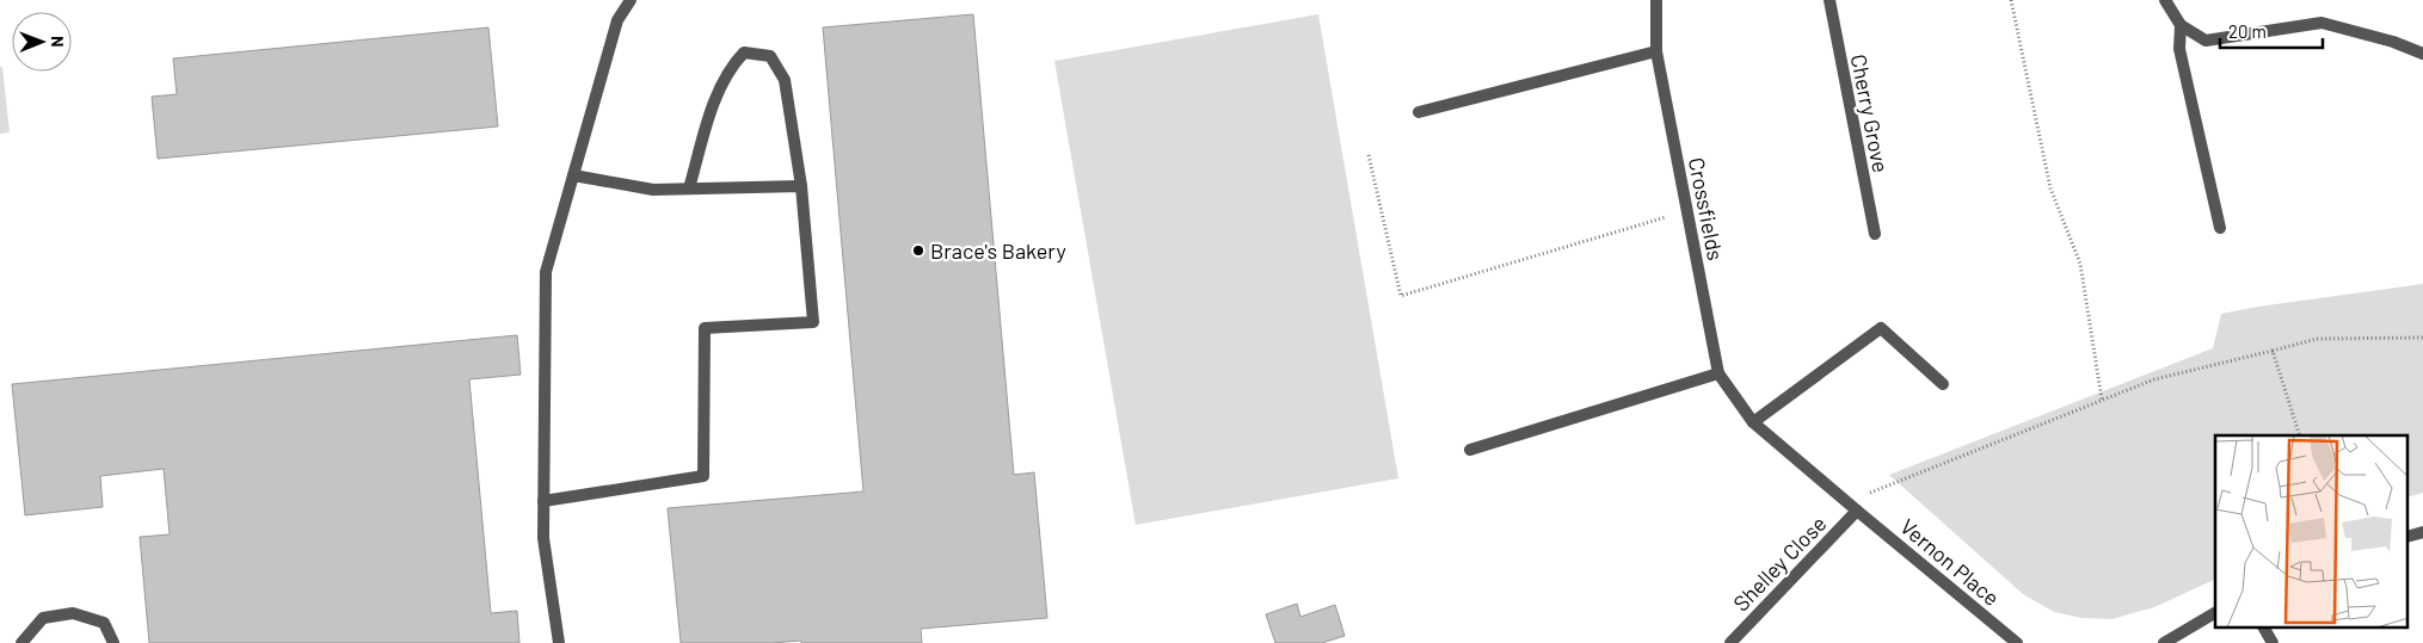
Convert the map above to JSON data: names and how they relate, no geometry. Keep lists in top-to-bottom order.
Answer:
{
  "streets": {
    "street": [
      "Cherry Grove",
      "Crossfields",
      "Vernon Place",
      "Shelley Close"
    ]
  },
  "crossings": [
    ["Crossfields", "Vernon Place"],
    ["Crossfields", "Shelley Close"],
    ["Vernon Place", "Shelley Close"]
  ],
  "places": ["Brace's Bakery"],
  "scale_bar": "20 m",
  "north": "right"
}
